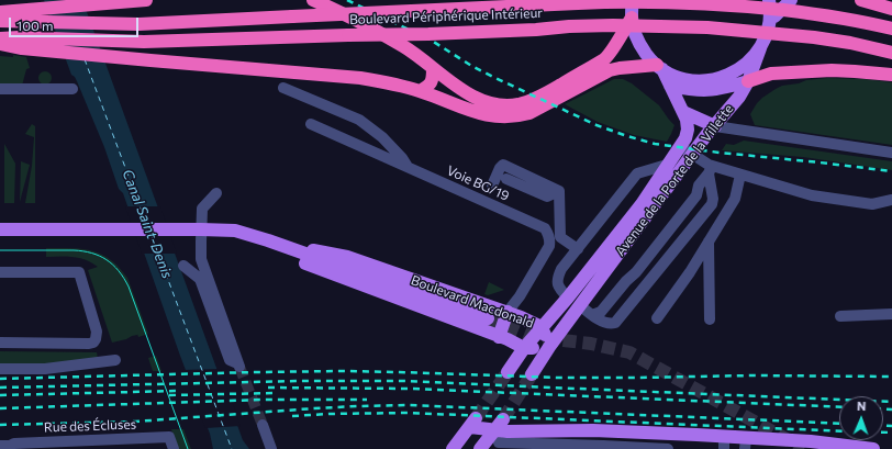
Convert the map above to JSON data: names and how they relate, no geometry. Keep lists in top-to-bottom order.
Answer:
{
  "streets": {
    "highway": ["Boulevard Périphérique Intérieur"],
    "main road": ["Avenue de la Porte de la Villette", "Boulevard Macdonald"],
    "street": ["Voie BG/19", "Rue des Écluses"]
  },
  "crossings": [
    ["Avenue de la Porte de la Villette", "Boulevard Macdonald"],
    ["Voie BG/19", "Boulevard Macdonald"]
  ],
  "water": ["Canal Saint-Denis"],
  "scale_bar": "100 m",
  "north": "top"
}
